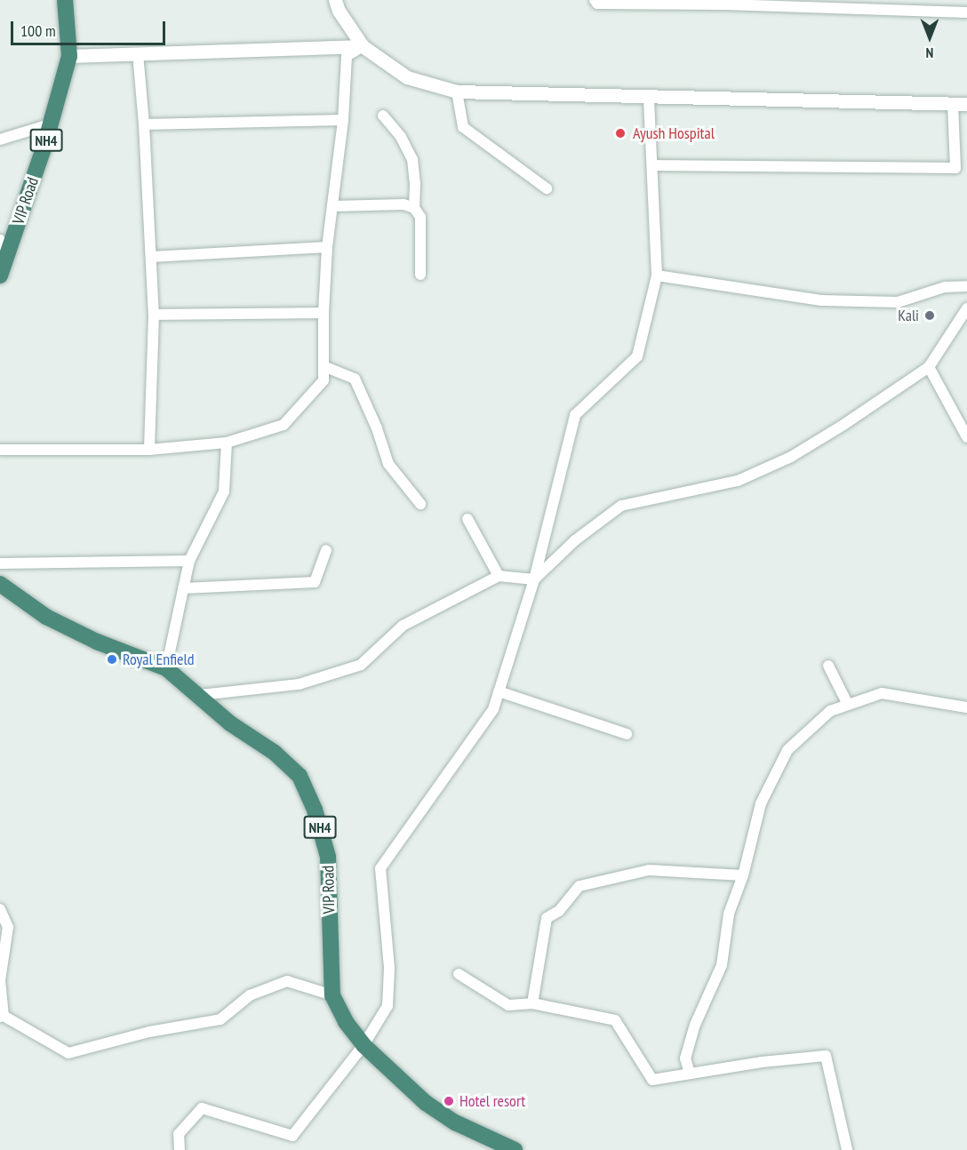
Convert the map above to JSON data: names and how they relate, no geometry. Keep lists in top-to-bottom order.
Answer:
{
  "streets": {
    "highway": ["NH4", "VIP Road"]
  },
  "places": [
    "Ayush Hospital",
    "Kali",
    "Royal Enfield",
    "Hotel resort"
  ],
  "scale_bar": "100 m",
  "north": "bottom"
}
